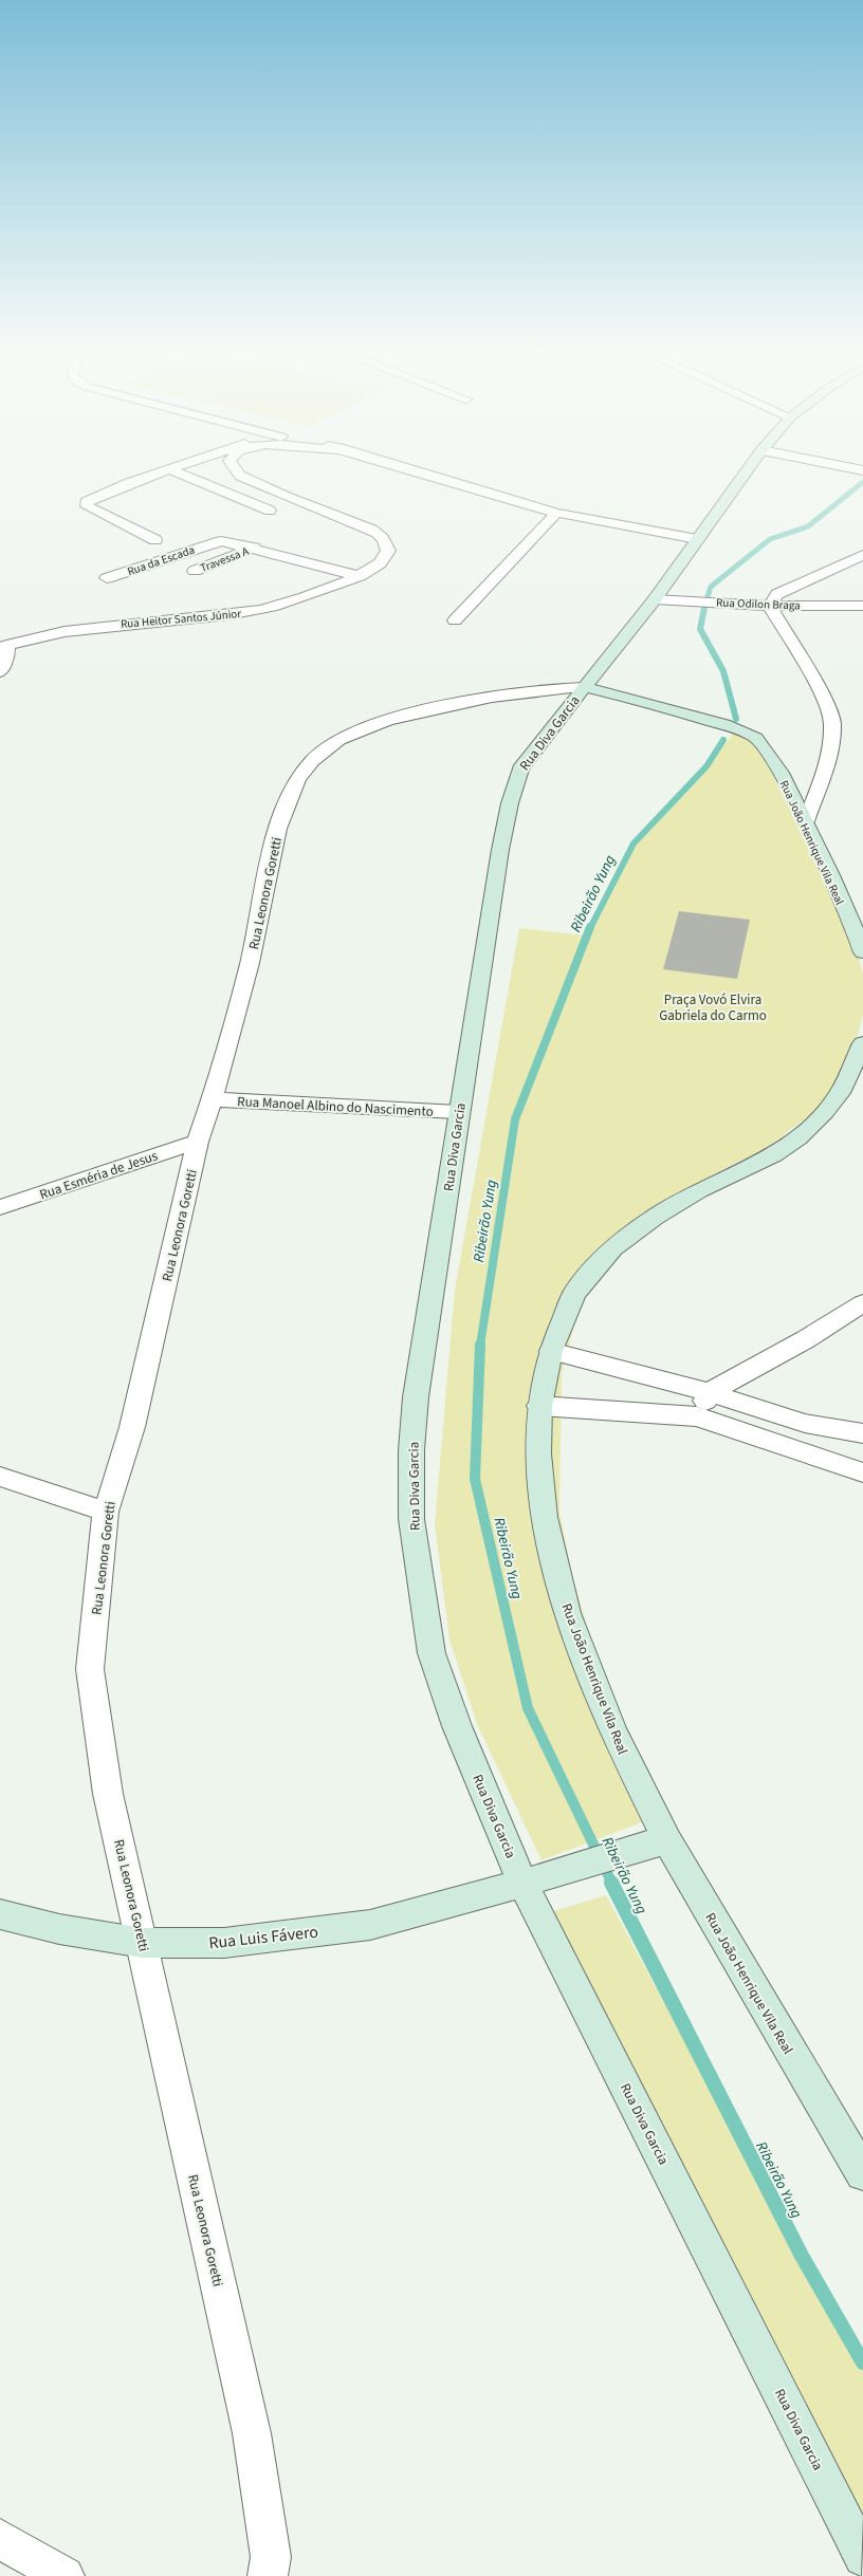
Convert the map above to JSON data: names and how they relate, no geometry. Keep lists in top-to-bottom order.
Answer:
{
  "streets": {
    "street": [
      "Travessa A",
      "Rua da Escada",
      "Rua Odilon Braga",
      "Rua Heitor Santos Júnior",
      "Rua Diva Garcia",
      "Rua João Henrique Vila Real",
      "Rua Leonora Goretti",
      "Rua Manoel Albino do Nascimento",
      "Rua Esméria de Jesus",
      "Rua Luis Fávero"
    ]
  },
  "crossings": [
    ["Travessa A", "Rua da Escada"],
    ["Rua Odilon Braga", "Rua Diva Garcia"],
    ["Rua Diva Garcia", "Rua João Henrique Vila Real"],
    ["Rua Diva Garcia", "Rua Leonora Goretti"],
    ["Rua Diva Garcia", "Rua Manoel Albino do Nascimento"],
    ["Rua Diva Garcia", "Rua Luis Fávero"],
    ["Rua João Henrique Vila Real", "Rua Leonora Goretti"],
    ["Rua João Henrique Vila Real", "Rua Luis Fávero"],
    ["Rua Leonora Goretti", "Rua Manoel Albino do Nascimento"],
    ["Rua Leonora Goretti", "Rua Esméria de Jesus"],
    ["Rua Leonora Goretti", "Rua Luis Fávero"]
  ],
  "water": ["Ribeirão Yung"],
  "parks": ["Praça Vovó Elvira Gabriela do Carmo"]
}
